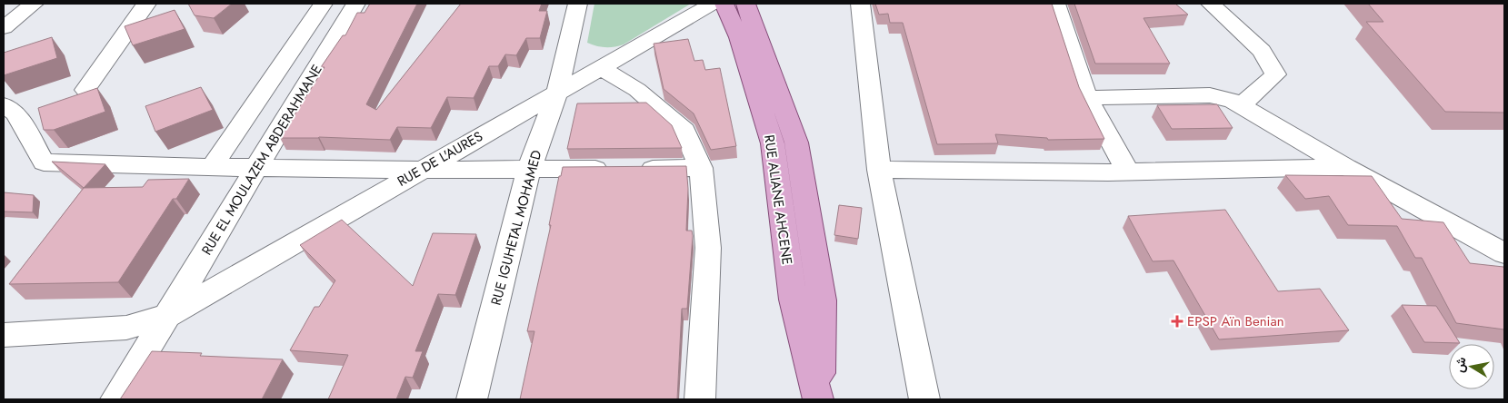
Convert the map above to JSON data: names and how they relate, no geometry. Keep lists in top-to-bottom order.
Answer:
{
  "streets": {
    "main road": ["RUE ALIANE AHCENE"],
    "street": ["RUE DE L'AURES", "RUE EL MOULAZEM ABDERAHMANE", "RUE IGUHETAL MOHAMED"]
  },
  "crossings": [
    ["RUE DE L'AURES", "RUE EL MOULAZEM ABDERAHMANE"],
    ["RUE DE L'AURES", "RUE IGUHETAL MOHAMED"]
  ],
  "places": {
    "health": ["EPSP Aïn Benian"]
  },
  "north": "left"
}
